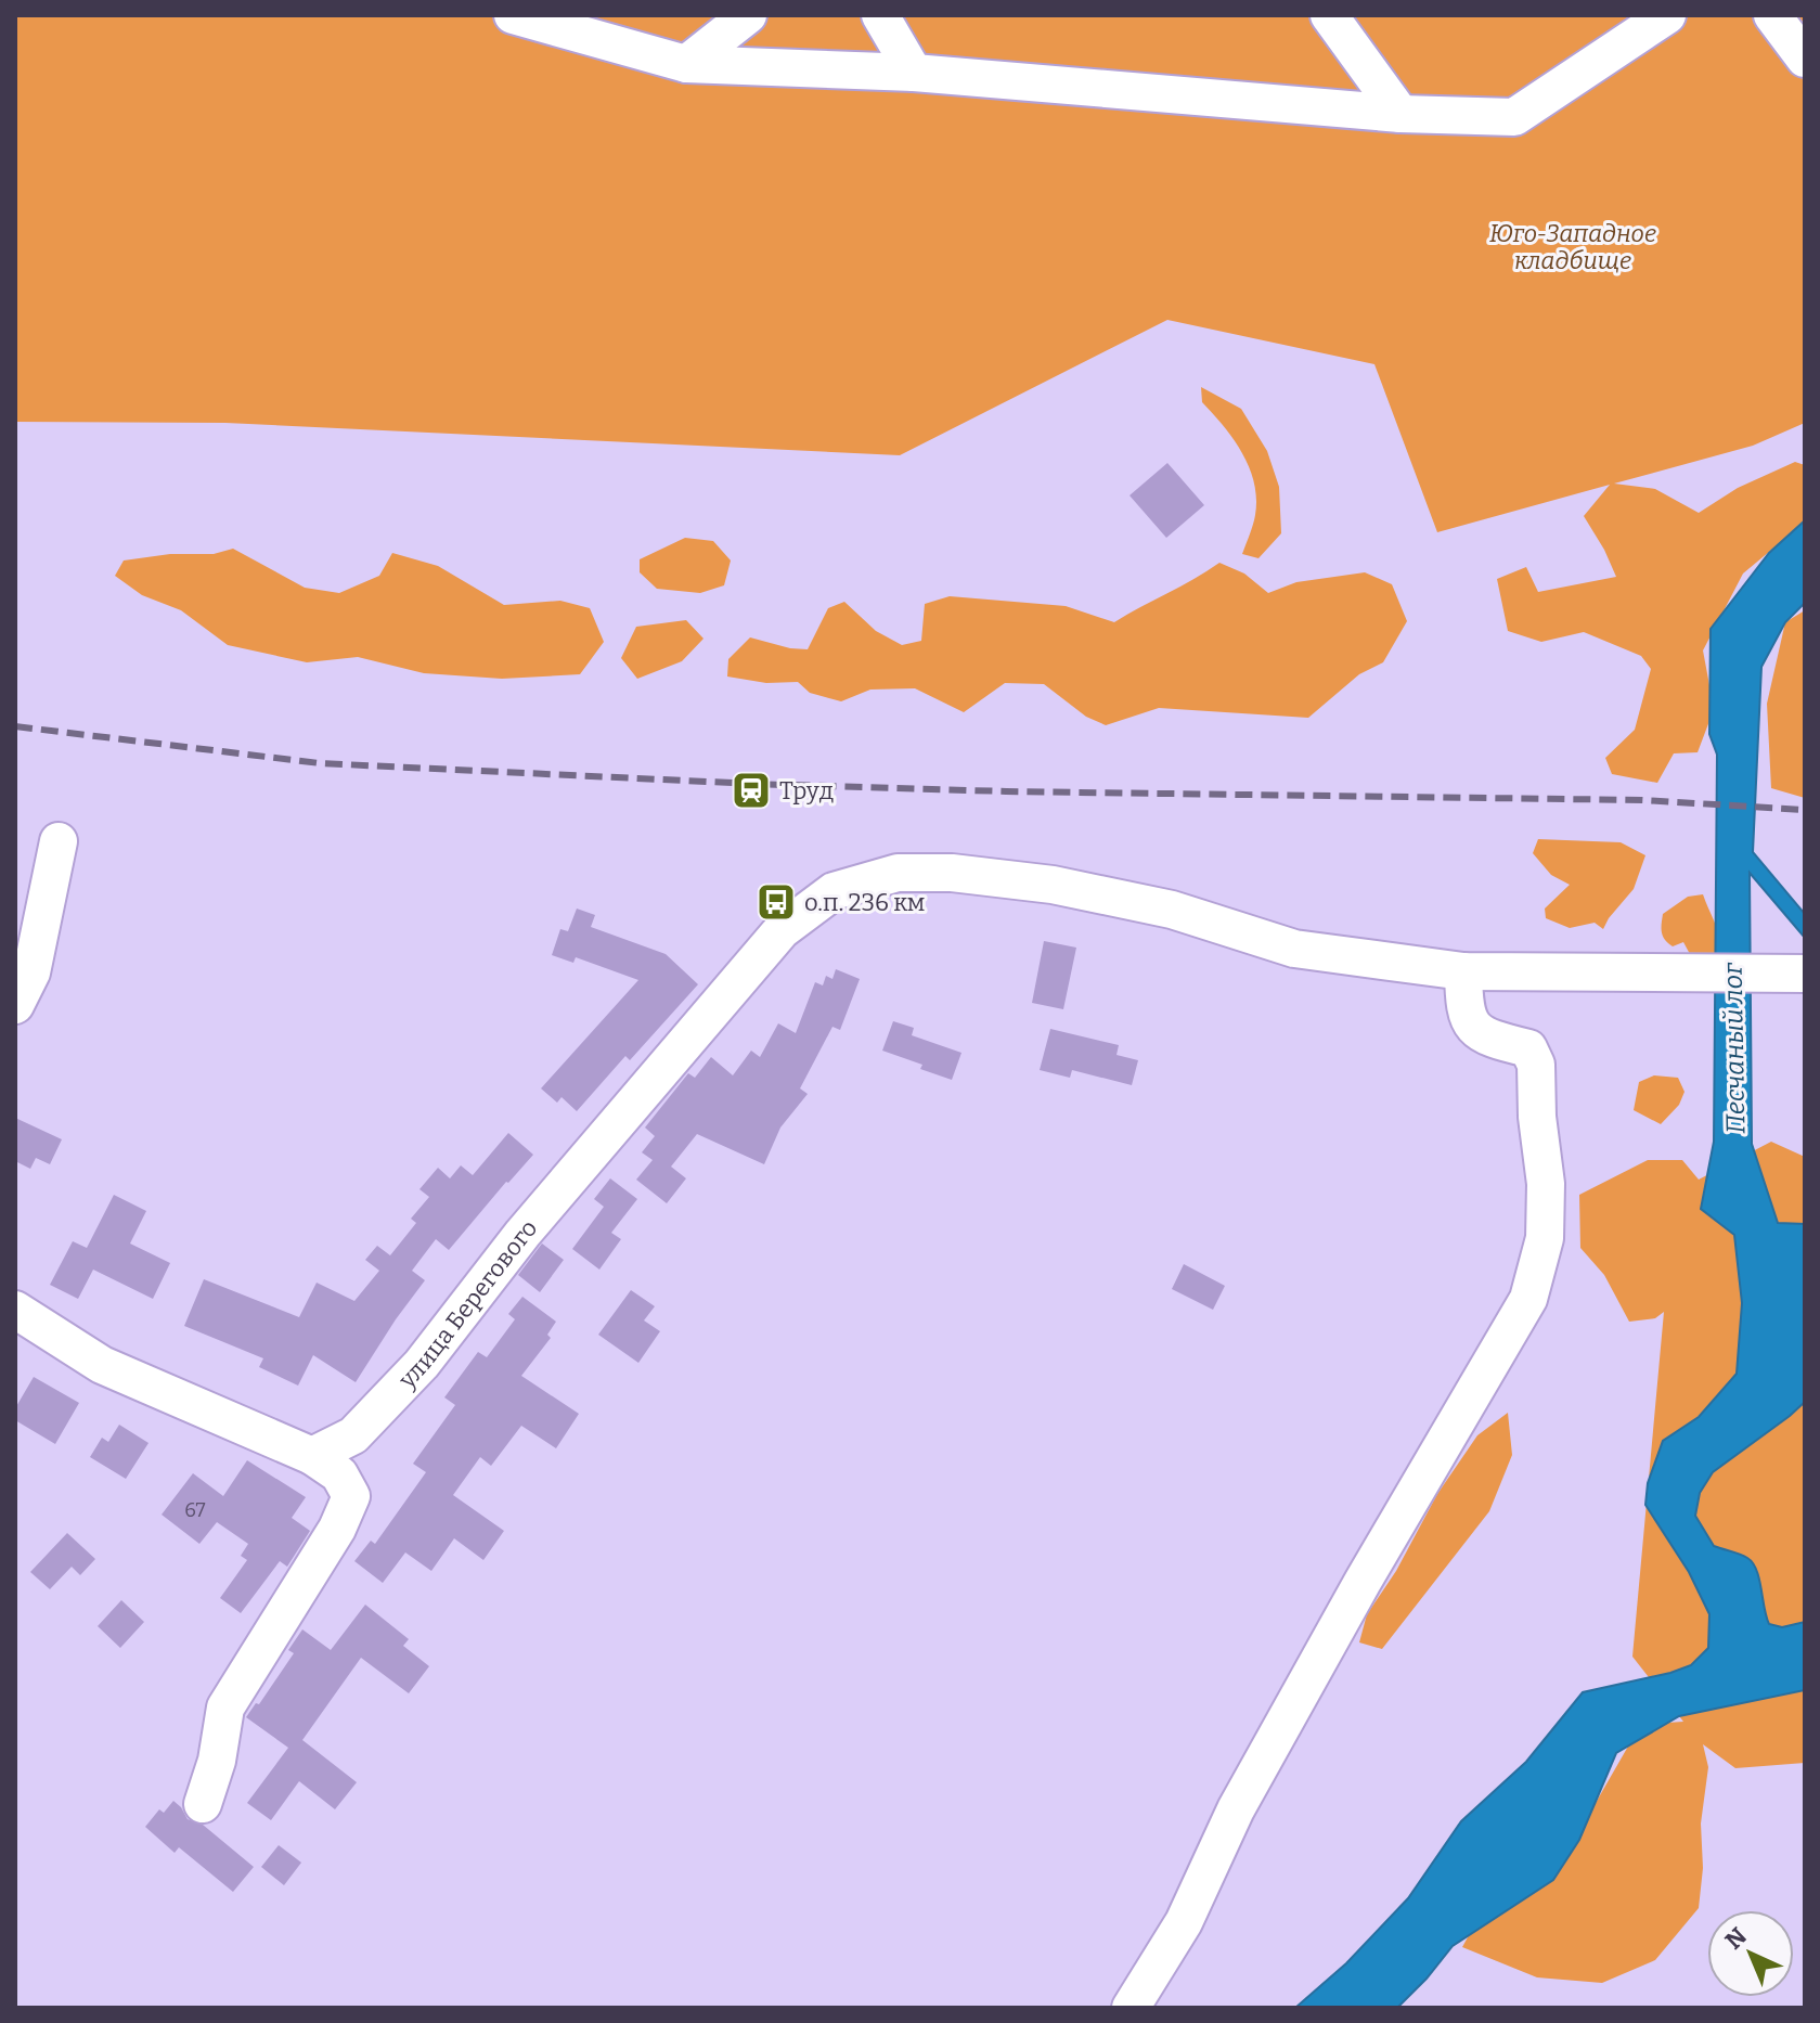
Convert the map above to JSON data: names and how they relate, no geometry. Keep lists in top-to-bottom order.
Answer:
{
  "streets": {
    "street": ["улица Берегового"]
  },
  "water": ["Песчаный лог"],
  "parks": ["Юго-Западное кладбище"],
  "places": {
    "station": ["Труд"],
    "bus stop": ["о.п. 236 км"]
  },
  "house_numbers": ["67"],
  "north": "top left"
}
